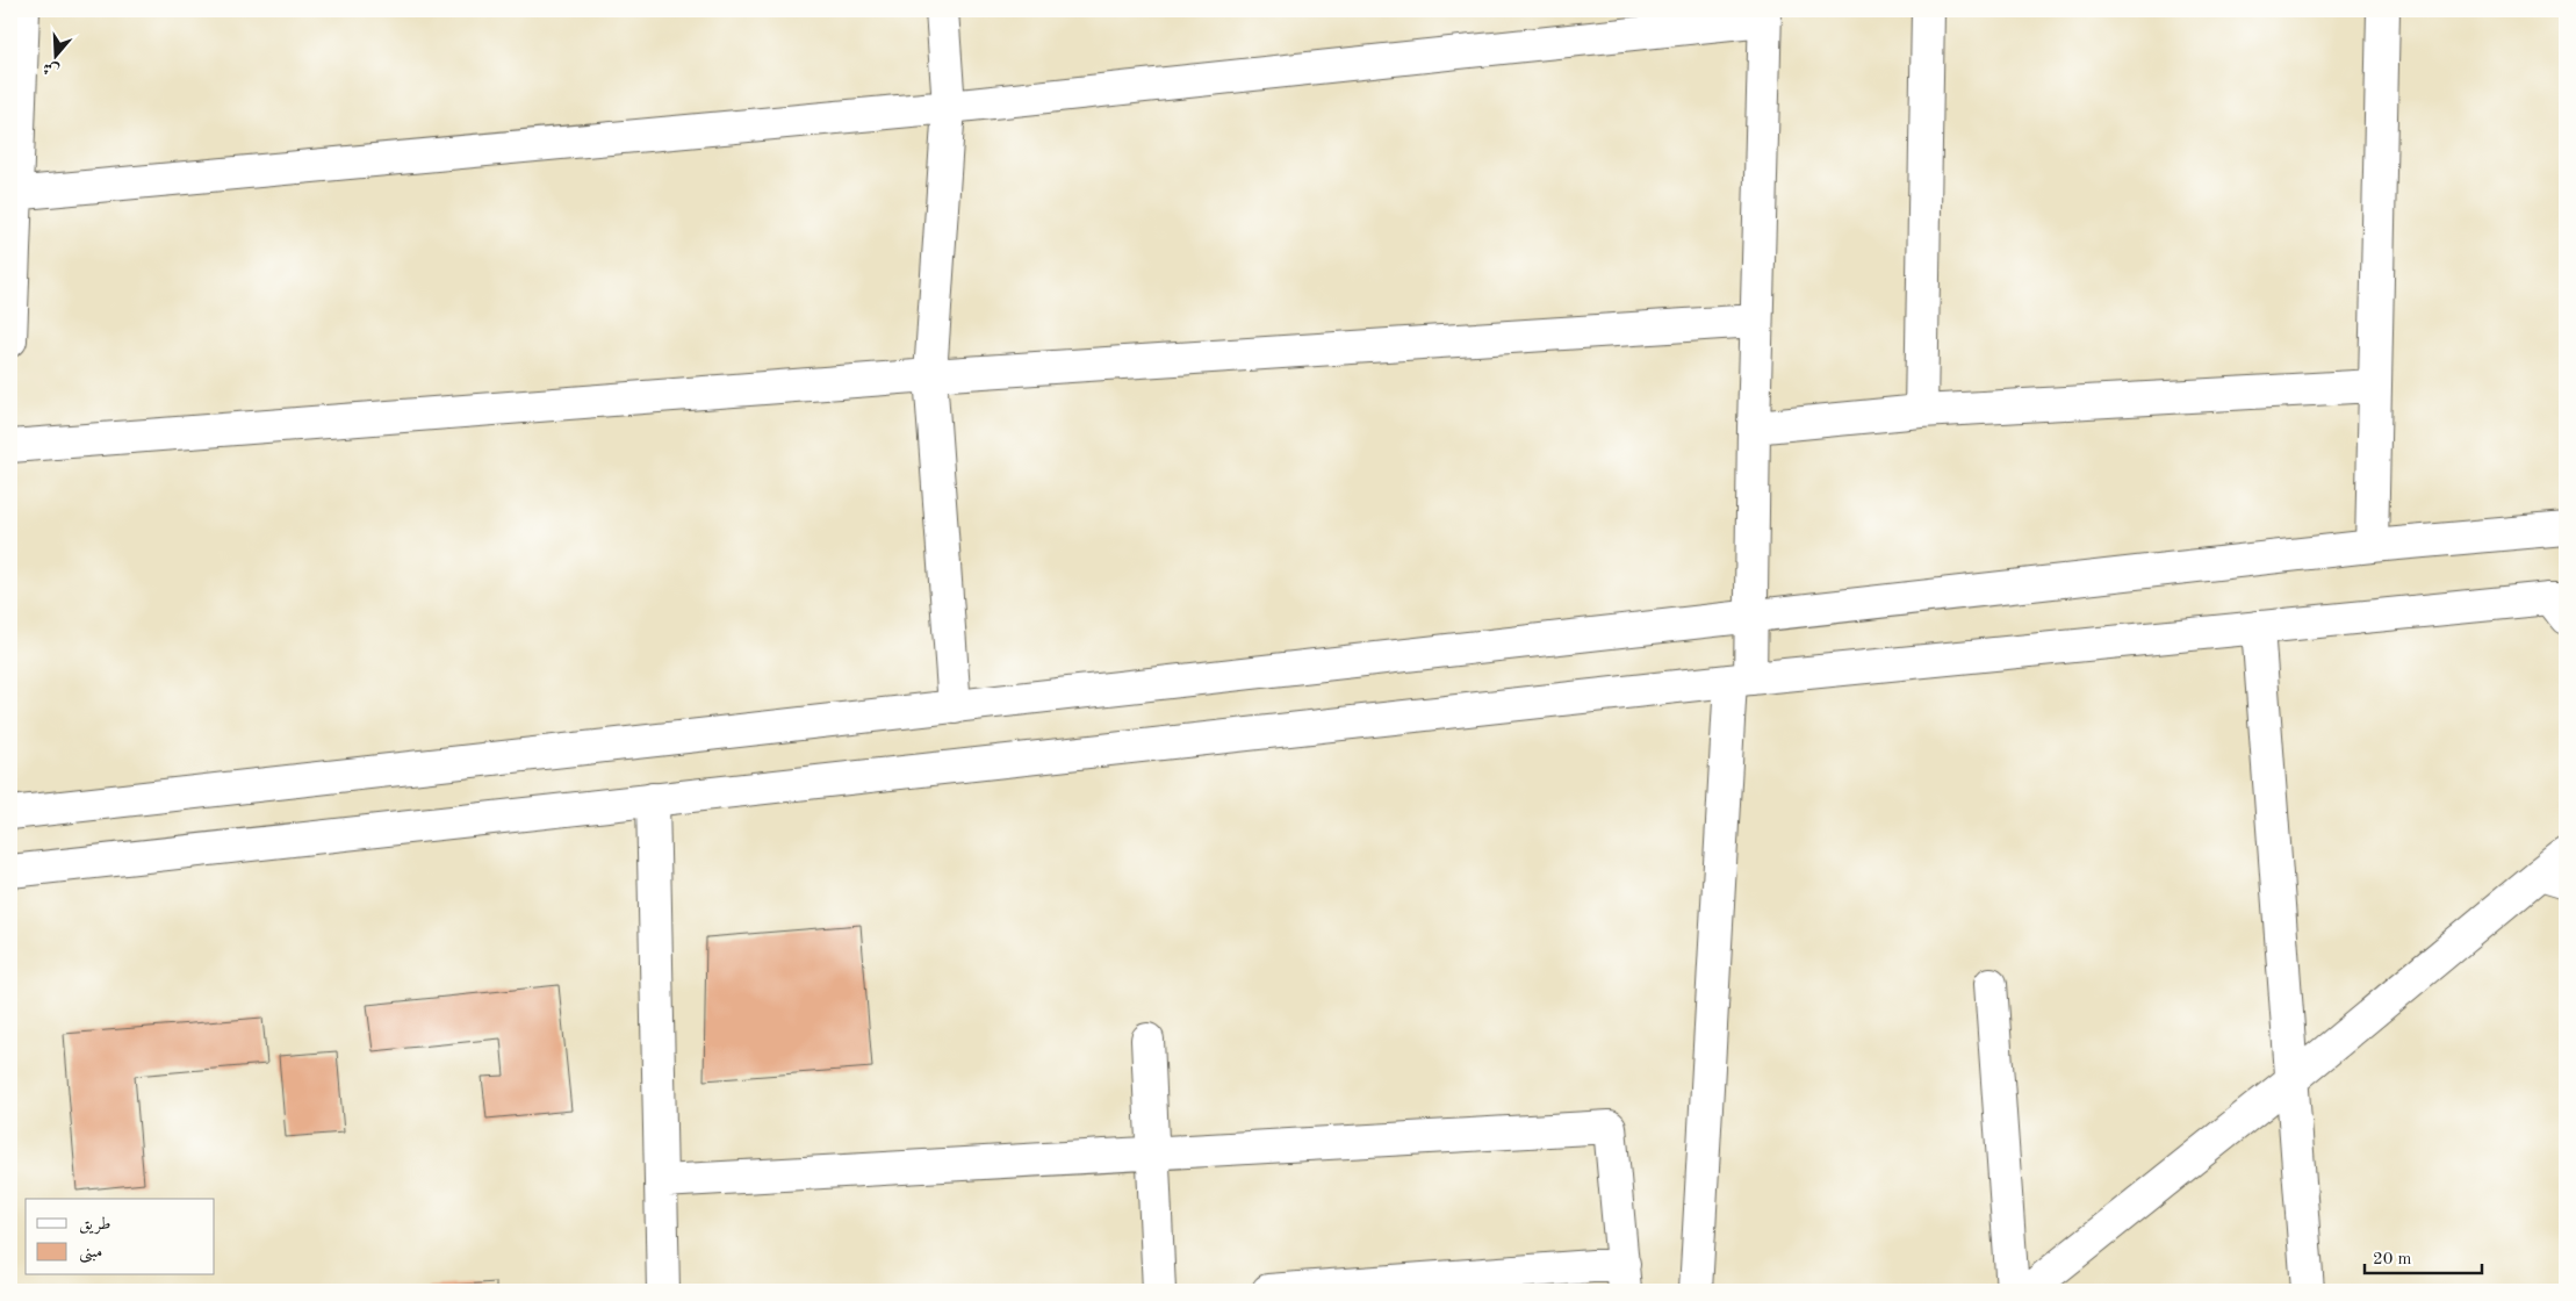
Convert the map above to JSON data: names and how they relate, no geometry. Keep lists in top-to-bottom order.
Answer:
{
  "legend": ["طريق", "مبنى"],
  "scale_bar": "20 m",
  "north": "bottom"
}
